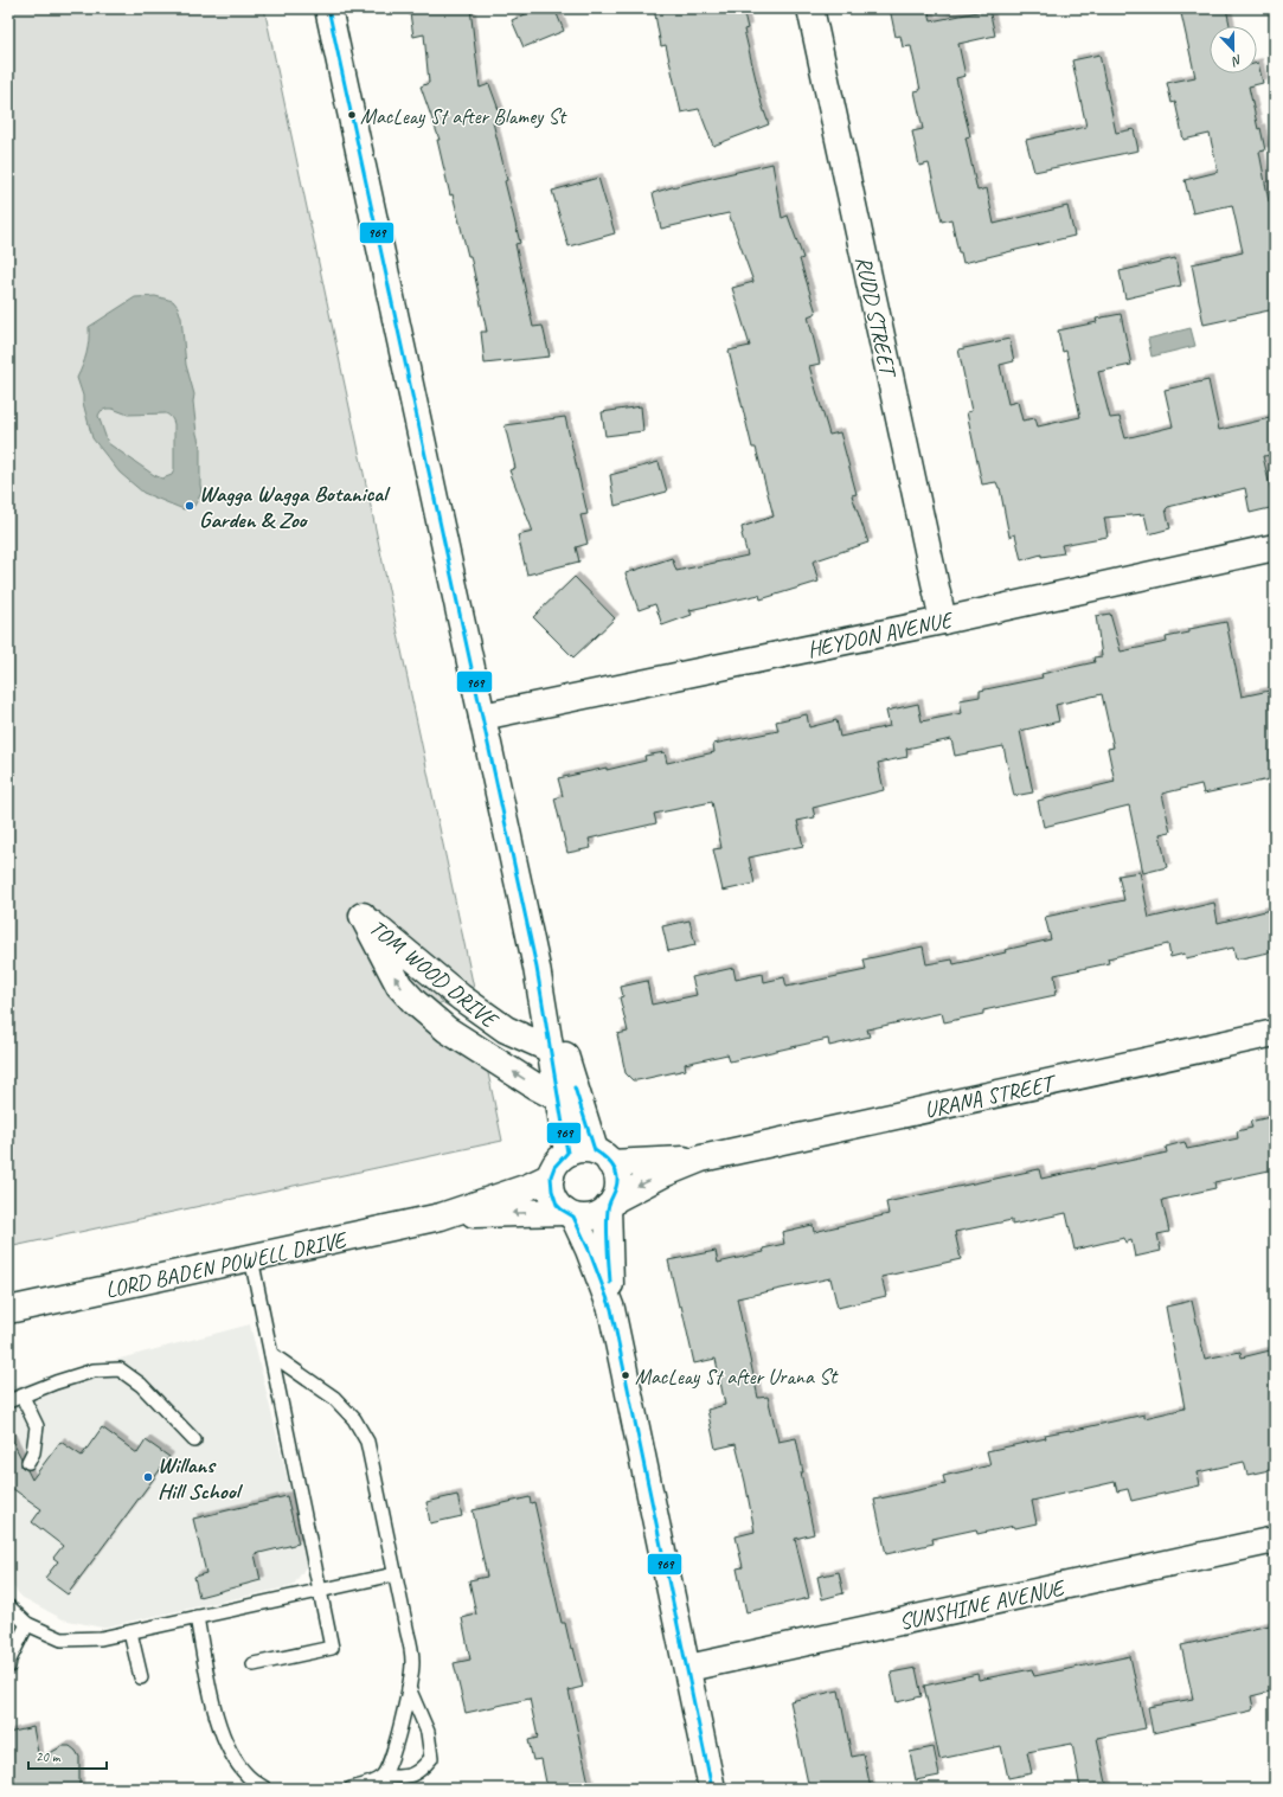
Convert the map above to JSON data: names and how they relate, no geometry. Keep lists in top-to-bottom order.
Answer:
{
  "streets": {
    "street": [
      "RUDD STREET",
      "HEYDON AVENUE",
      "TOM WOOD DRIVE",
      "URANA STREET",
      "LORD BADEN POWELL DRIVE",
      "SUNSHINE AVENUE"
    ]
  },
  "crossings": [
    ["RUDD STREET", "HEYDON AVENUE"],
    ["URANA STREET", "LORD BADEN POWELL DRIVE"]
  ],
  "places": [
    "MacLeay St after Blamey St",
    "Wagga Wagga Botanical Garden & Zoo",
    "MacLeay St after Urana St",
    "Willans Hill School"
  ],
  "lines": ["transit line 969"],
  "scale_bar": "20 m",
  "north": "bottom"
}
